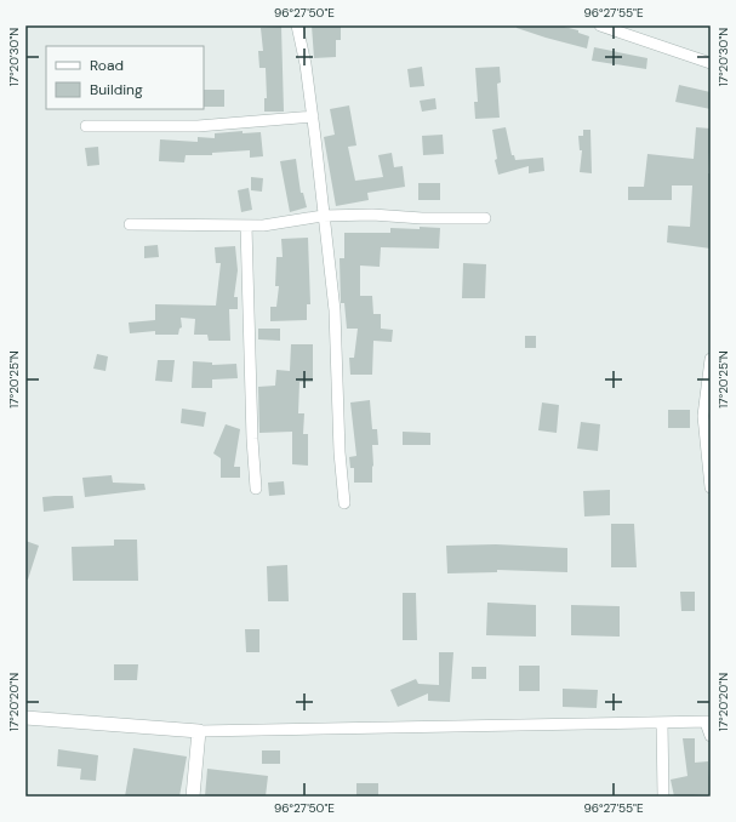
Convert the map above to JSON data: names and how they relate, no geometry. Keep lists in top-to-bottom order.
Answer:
{
  "legend": ["Road", "Building"],
  "coordinates": [
    "96°27'50\"E",
    "96°27'55\"E",
    "17°20'30\"N",
    "17°20'25\"N",
    "17°20'20\"N"
  ]
}
